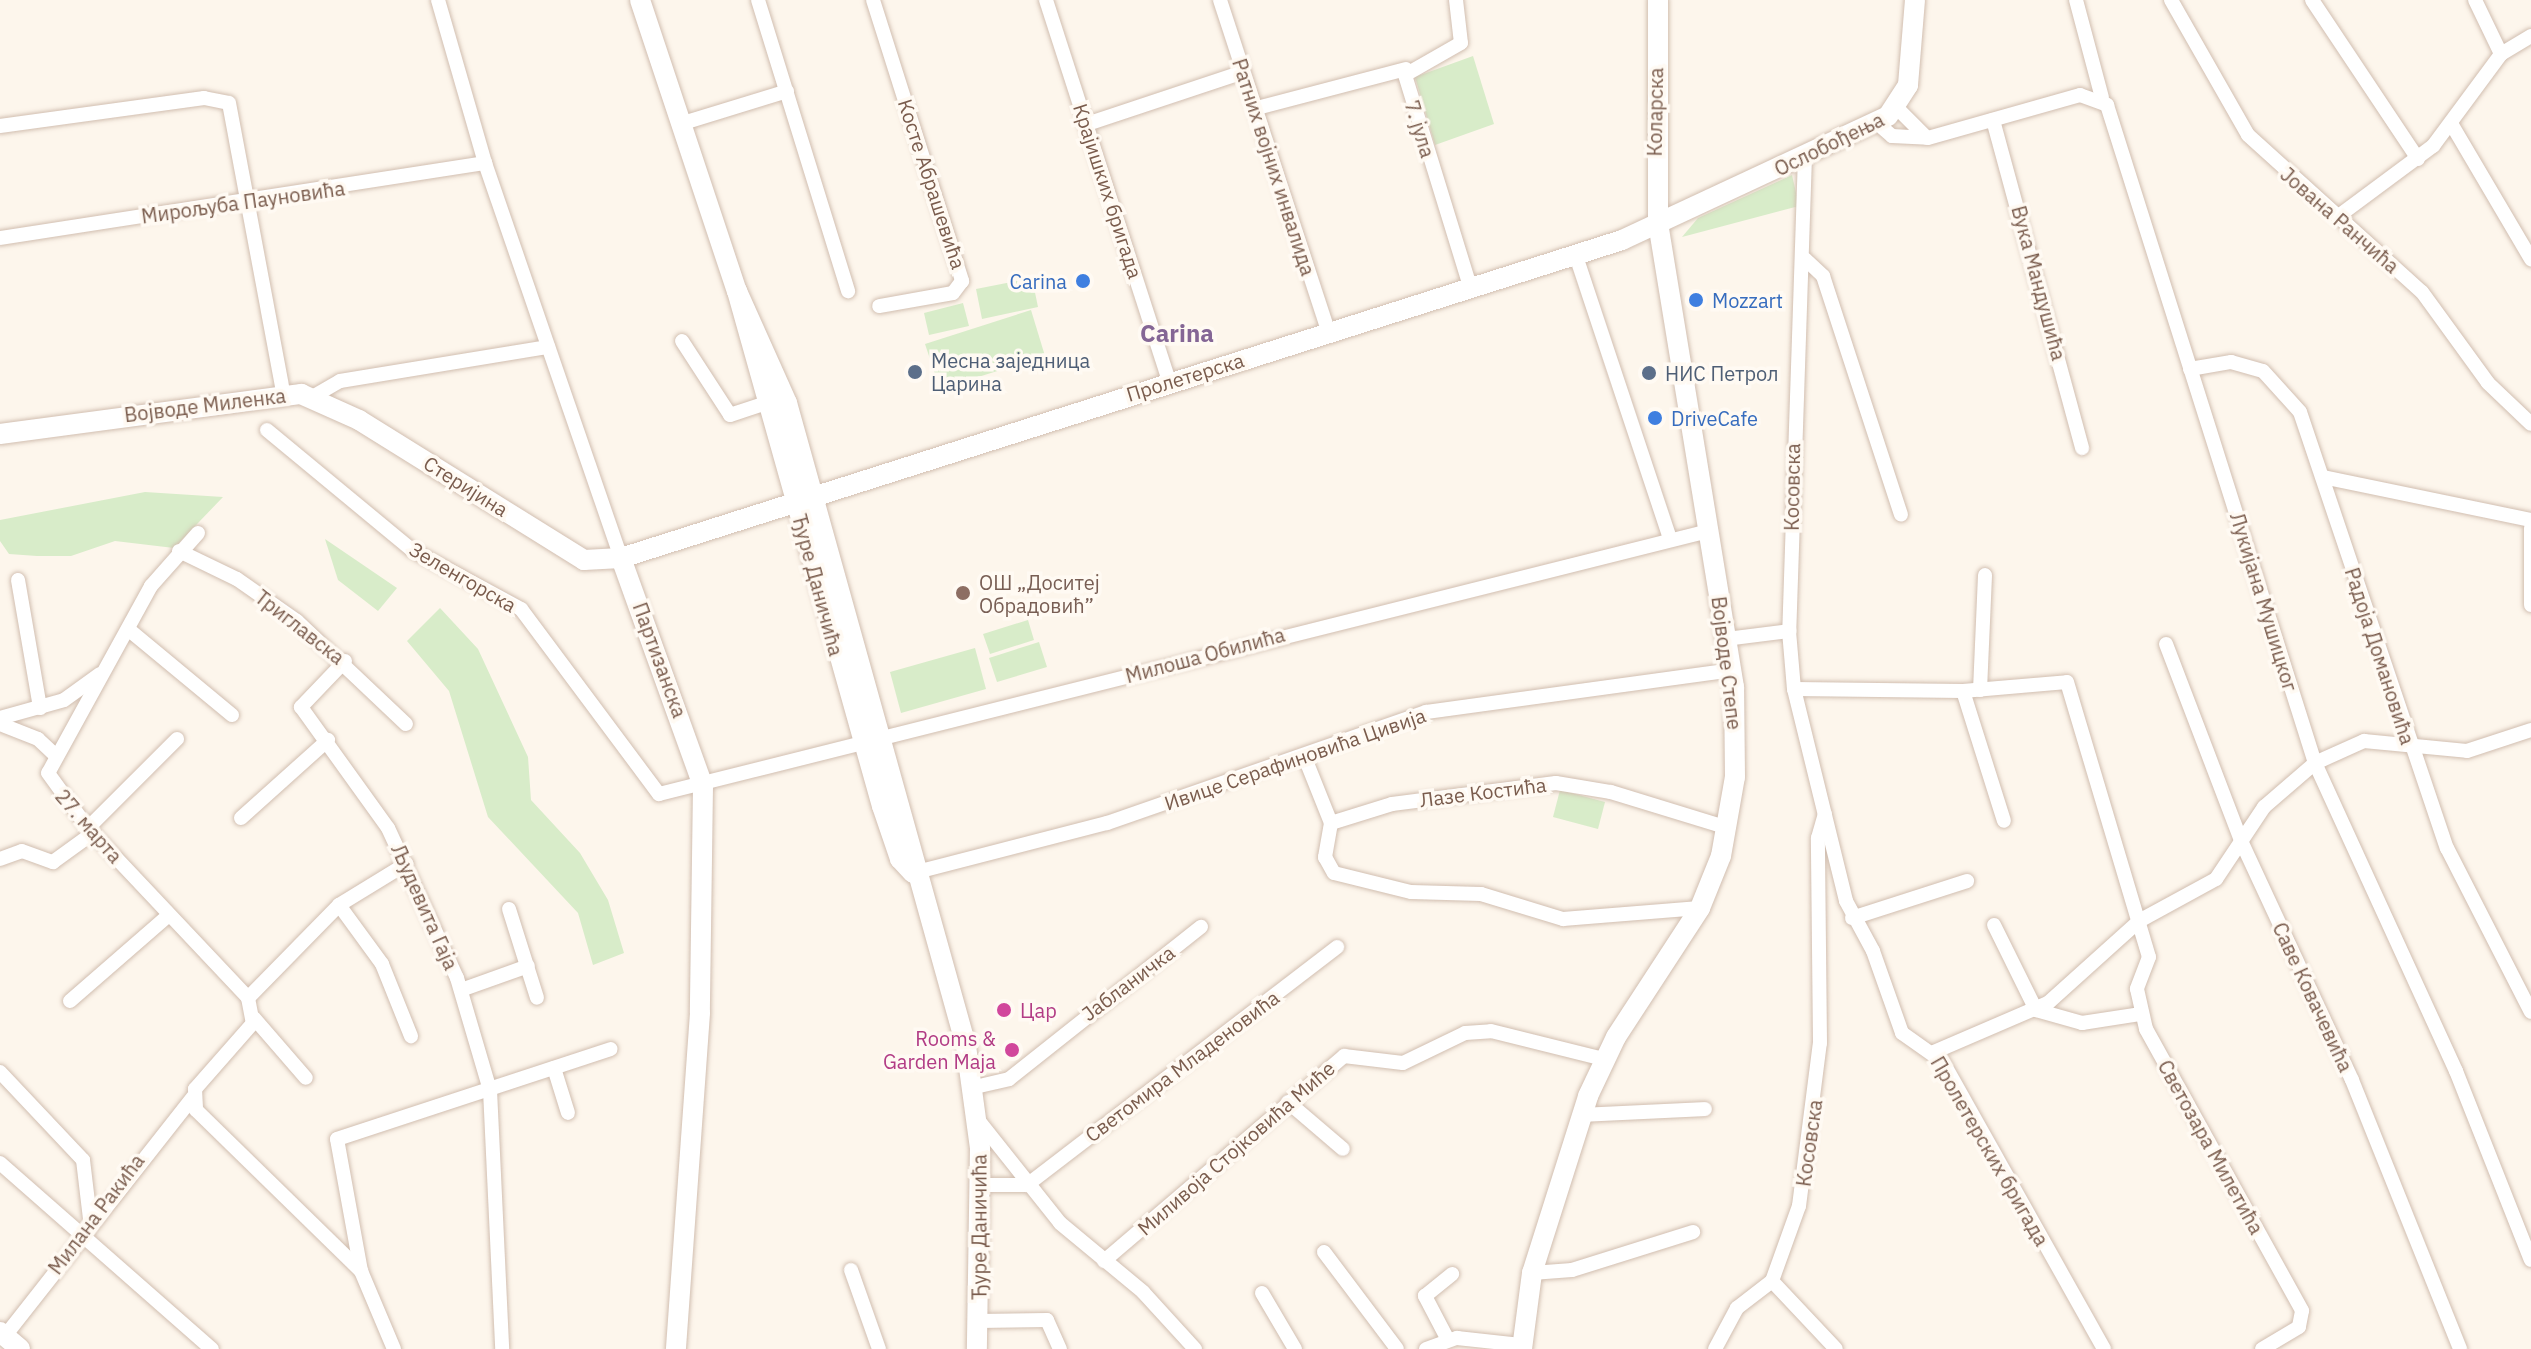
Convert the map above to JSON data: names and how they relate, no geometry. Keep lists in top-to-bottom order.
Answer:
{
  "streets": {
    "street": [
      "Коларска",
      "7. јула",
      "Ослобођења",
      "Ратних војних инвалида",
      "Косте Абрашевића",
      "Крајишких бригада",
      "Мирољуба Пауновића",
      "Јована Ранчића",
      "Вука Мандушића",
      "Пролетерска",
      "Војводе Миленка",
      "Стеријина",
      "Косовска",
      "Зеленгорска",
      "Ђуре Даничића",
      "Лукијана Мушицког",
      "Триглавска",
      "Милоша Обилића",
      "Радоја Домановића",
      "Партизанска",
      "Војводе Степе",
      "Ивице Серафиновића Цивија",
      "Лазе Костића",
      "27. марта",
      "Људевита Гаја",
      "Јабланичка",
      "Саве Ковачевића",
      "Светомира Младеновића",
      "Светозара Милетића",
      "Миливоја Стојковића Миће",
      "Пролетерских бригада",
      "Милана Ракића"
    ]
  },
  "crossings": [
    ["Коларска", "Ослобођења"],
    ["Коларска", "Пролетерска"],
    ["Коларска", "Војводе Степе"],
    ["7. јула", "Пролетерска"],
    ["Ослобођења", "Пролетерска"],
    ["Ослобођења", "Косовска"],
    ["Ослобођења", "Војводе Степе"],
    ["Ратних војних инвалида", "Пролетерска"],
    ["Крајишких бригада", "Пролетерска"],
    ["Мирољуба Пауновића", "Партизанска"],
    ["Пролетерска", "Стеријина"],
    ["Пролетерска", "Ђуре Даничића"],
    ["Пролетерска", "Партизанска"],
    ["Пролетерска", "Војводе Степе"],
    ["Војводе Миленка", "Стеријина"],
    ["Војводе Миленка", "Партизанска"],
    ["Стеријина", "Партизанска"],
    ["Косовска", "Пролетерских бригада"],
    ["Зеленгорска", "Милоша Обилића"],
    ["Зеленгорска", "Партизанска"],
    ["Ђуре Даничића", "Милоша Обилића"],
    ["Ђуре Даничића", "Ивице Серафиновића Цивија"],
    ["Ђуре Даничића", "Јабланичка"],
    ["Лукијана Мушицког", "Радоја Домановића"],
    ["Триглавска", "Људевита Гаја"],
    ["Милоша Обилића", "Партизанска"],
    ["Милоша Обилића", "Војводе Степе"],
    ["Војводе Степе", "Ивице Серафиновића Цивија"],
    ["Војводе Степе", "Лазе Костића"],
    ["Војводе Степе", "Миливоја Стојковића Миће"]
  ],
  "districts": ["Carina"],
  "places": [
    "Carina",
    "Mozzart",
    "Месна заједница Царина",
    "НИС Петрол",
    "DriveCafe",
    "ОШ „Доситеј Обрадовић”",
    "Цар",
    "Rooms & Garden Maja"
  ]
}
